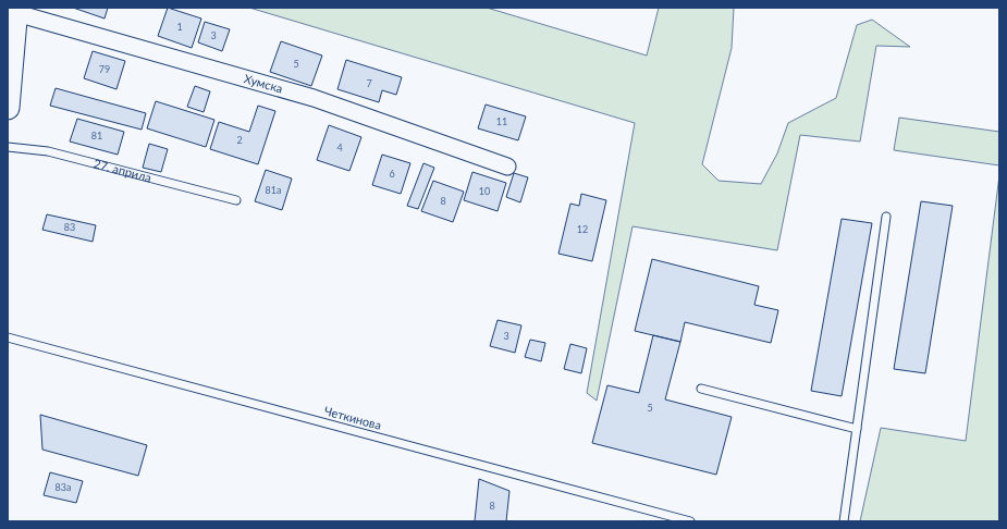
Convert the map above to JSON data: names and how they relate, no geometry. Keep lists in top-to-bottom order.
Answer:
{
  "streets": {
    "street": ["Хумска"],
    "lane": ["27. априла", "Четкинова"]
  },
  "house_numbers": [
    "1",
    "3",
    "5",
    "79",
    "7",
    "11",
    "81",
    "2",
    "4",
    "6",
    "81a",
    "10",
    "8",
    "83",
    "12",
    "3",
    "5",
    "83a",
    "8"
  ]
}
